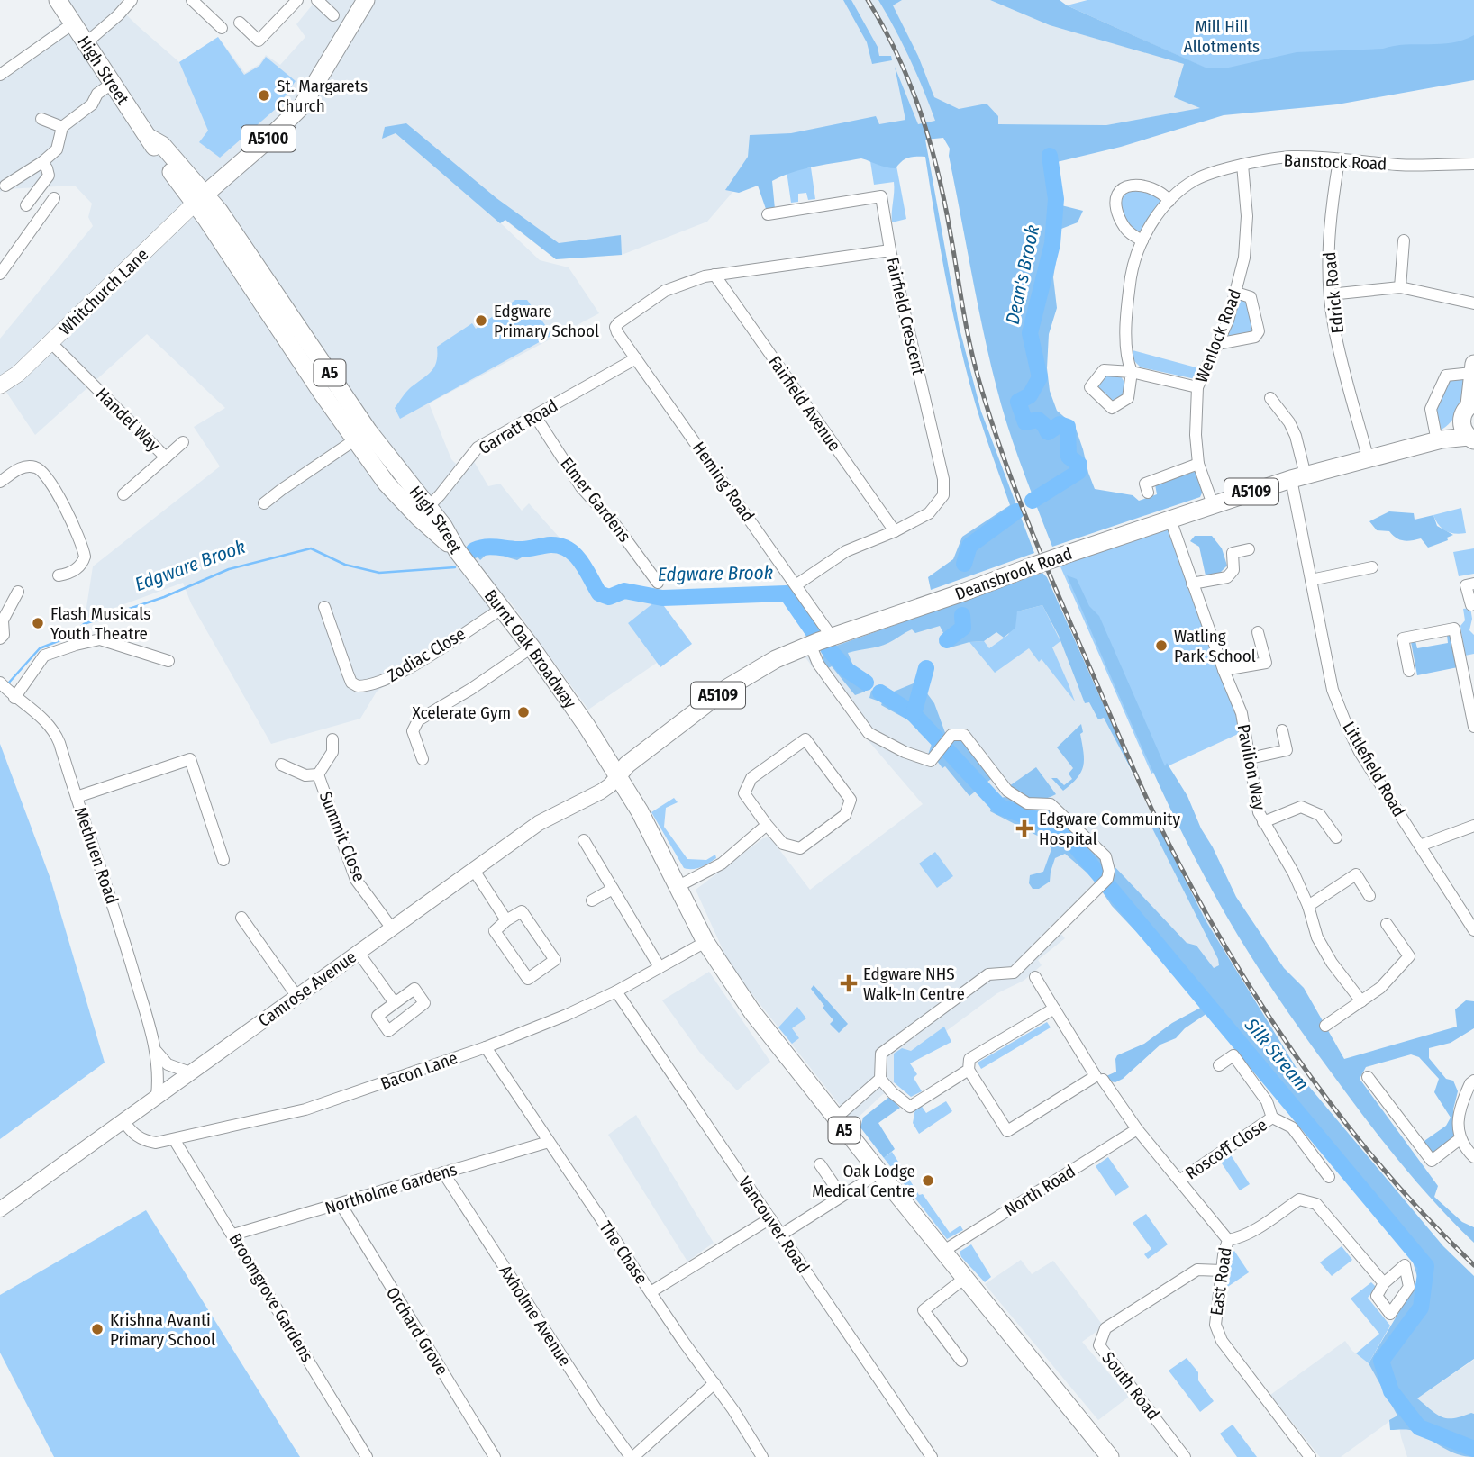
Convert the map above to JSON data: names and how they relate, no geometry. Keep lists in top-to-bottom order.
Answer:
{
  "streets": {
    "main road": [
      "High Street",
      "A5100",
      "Whitchurch Lane",
      "A5",
      "A5109",
      "Deansbrook Road",
      "Burnt Oak Broadway"
    ],
    "street": [
      "Banstock Road",
      "Edrick Road",
      "Fairfield Crescent",
      "Wenlock Road",
      "Fairfield Avenue",
      "Handel Way",
      "Garratt Road",
      "Heming Road",
      "Elmer Gardens",
      "Zodiac Close",
      "Pavilion Way",
      "Littlefield Road",
      "Summit Close",
      "Methuen Road",
      "Camrose Avenue",
      "Bacon Lane",
      "Roscoff Close",
      "Northolme Gardens",
      "North Road",
      "Vancouver Road",
      "The Chase",
      "East Road",
      "Broomgrove Gardens",
      "Axholme Avenue",
      "Orchard Grove",
      "South Road"
    ]
  },
  "crossings": [
    ["High Street", "A5100"],
    ["High Street", "Whitchurch Lane"],
    ["High Street", "Garratt Road"],
    ["High Street", "Burnt Oak Broadway"],
    ["A5100", "Whitchurch Lane"],
    ["Banstock Road", "Edrick Road"],
    ["Banstock Road", "Wenlock Road"],
    ["Whitchurch Lane", "Handel Way"],
    ["Edrick Road", "Deansbrook Road"],
    ["Fairfield Crescent", "Fairfield Avenue"],
    ["Fairfield Crescent", "Heming Road"],
    ["Wenlock Road", "Deansbrook Road"],
    ["A5", "Deansbrook Road"],
    ["A5", "Burnt Oak Broadway"],
    ["A5", "Camrose Avenue"],
    ["A5", "Bacon Lane"],
    ["A5", "North Road"],
    ["Garratt Road", "Heming Road"],
    ["Garratt Road", "Elmer Gardens"],
    ["Heming Road", "Deansbrook Road"],
    ["Deansbrook Road", "Burnt Oak Broadway"],
    ["Deansbrook Road", "Pavilion Way"],
    ["Deansbrook Road", "Littlefield Road"],
    ["Deansbrook Road", "Camrose Avenue"],
    ["Burnt Oak Broadway", "Zodiac Close"],
    ["Burnt Oak Broadway", "Camrose Avenue"],
    ["Summit Close", "Camrose Avenue"],
    ["Methuen Road", "Camrose Avenue"],
    ["Camrose Avenue", "Bacon Lane"],
    ["Bacon Lane", "Vancouver Road"],
    ["Bacon Lane", "The Chase"],
    ["Bacon Lane", "Broomgrove Gardens"],
    ["Roscoff Close", "East Road"],
    ["Northolme Gardens", "The Chase"],
    ["Northolme Gardens", "Broomgrove Gardens"],
    ["Northolme Gardens", "Axholme Avenue"],
    ["Northolme Gardens", "Orchard Grove"],
    ["North Road", "East Road"],
    ["East Road", "South Road"]
  ],
  "water": ["Dean's Brook", "Edgware Brook", "Silk Stream"],
  "parks": ["Mill Hill Allotments"],
  "places": {
    "other": [
      "St. Margarets Church",
      "Edgware Primary School",
      "Flash Musicals Youth Theatre",
      "Watling Park School",
      "Xcelerate Gym",
      "Oak Lodge Medical Centre",
      "Krishna Avanti Primary School"
    ],
    "health": ["Edgware Community Hospital", "Edgware NHS Walk-In Centre"]
  }
}
